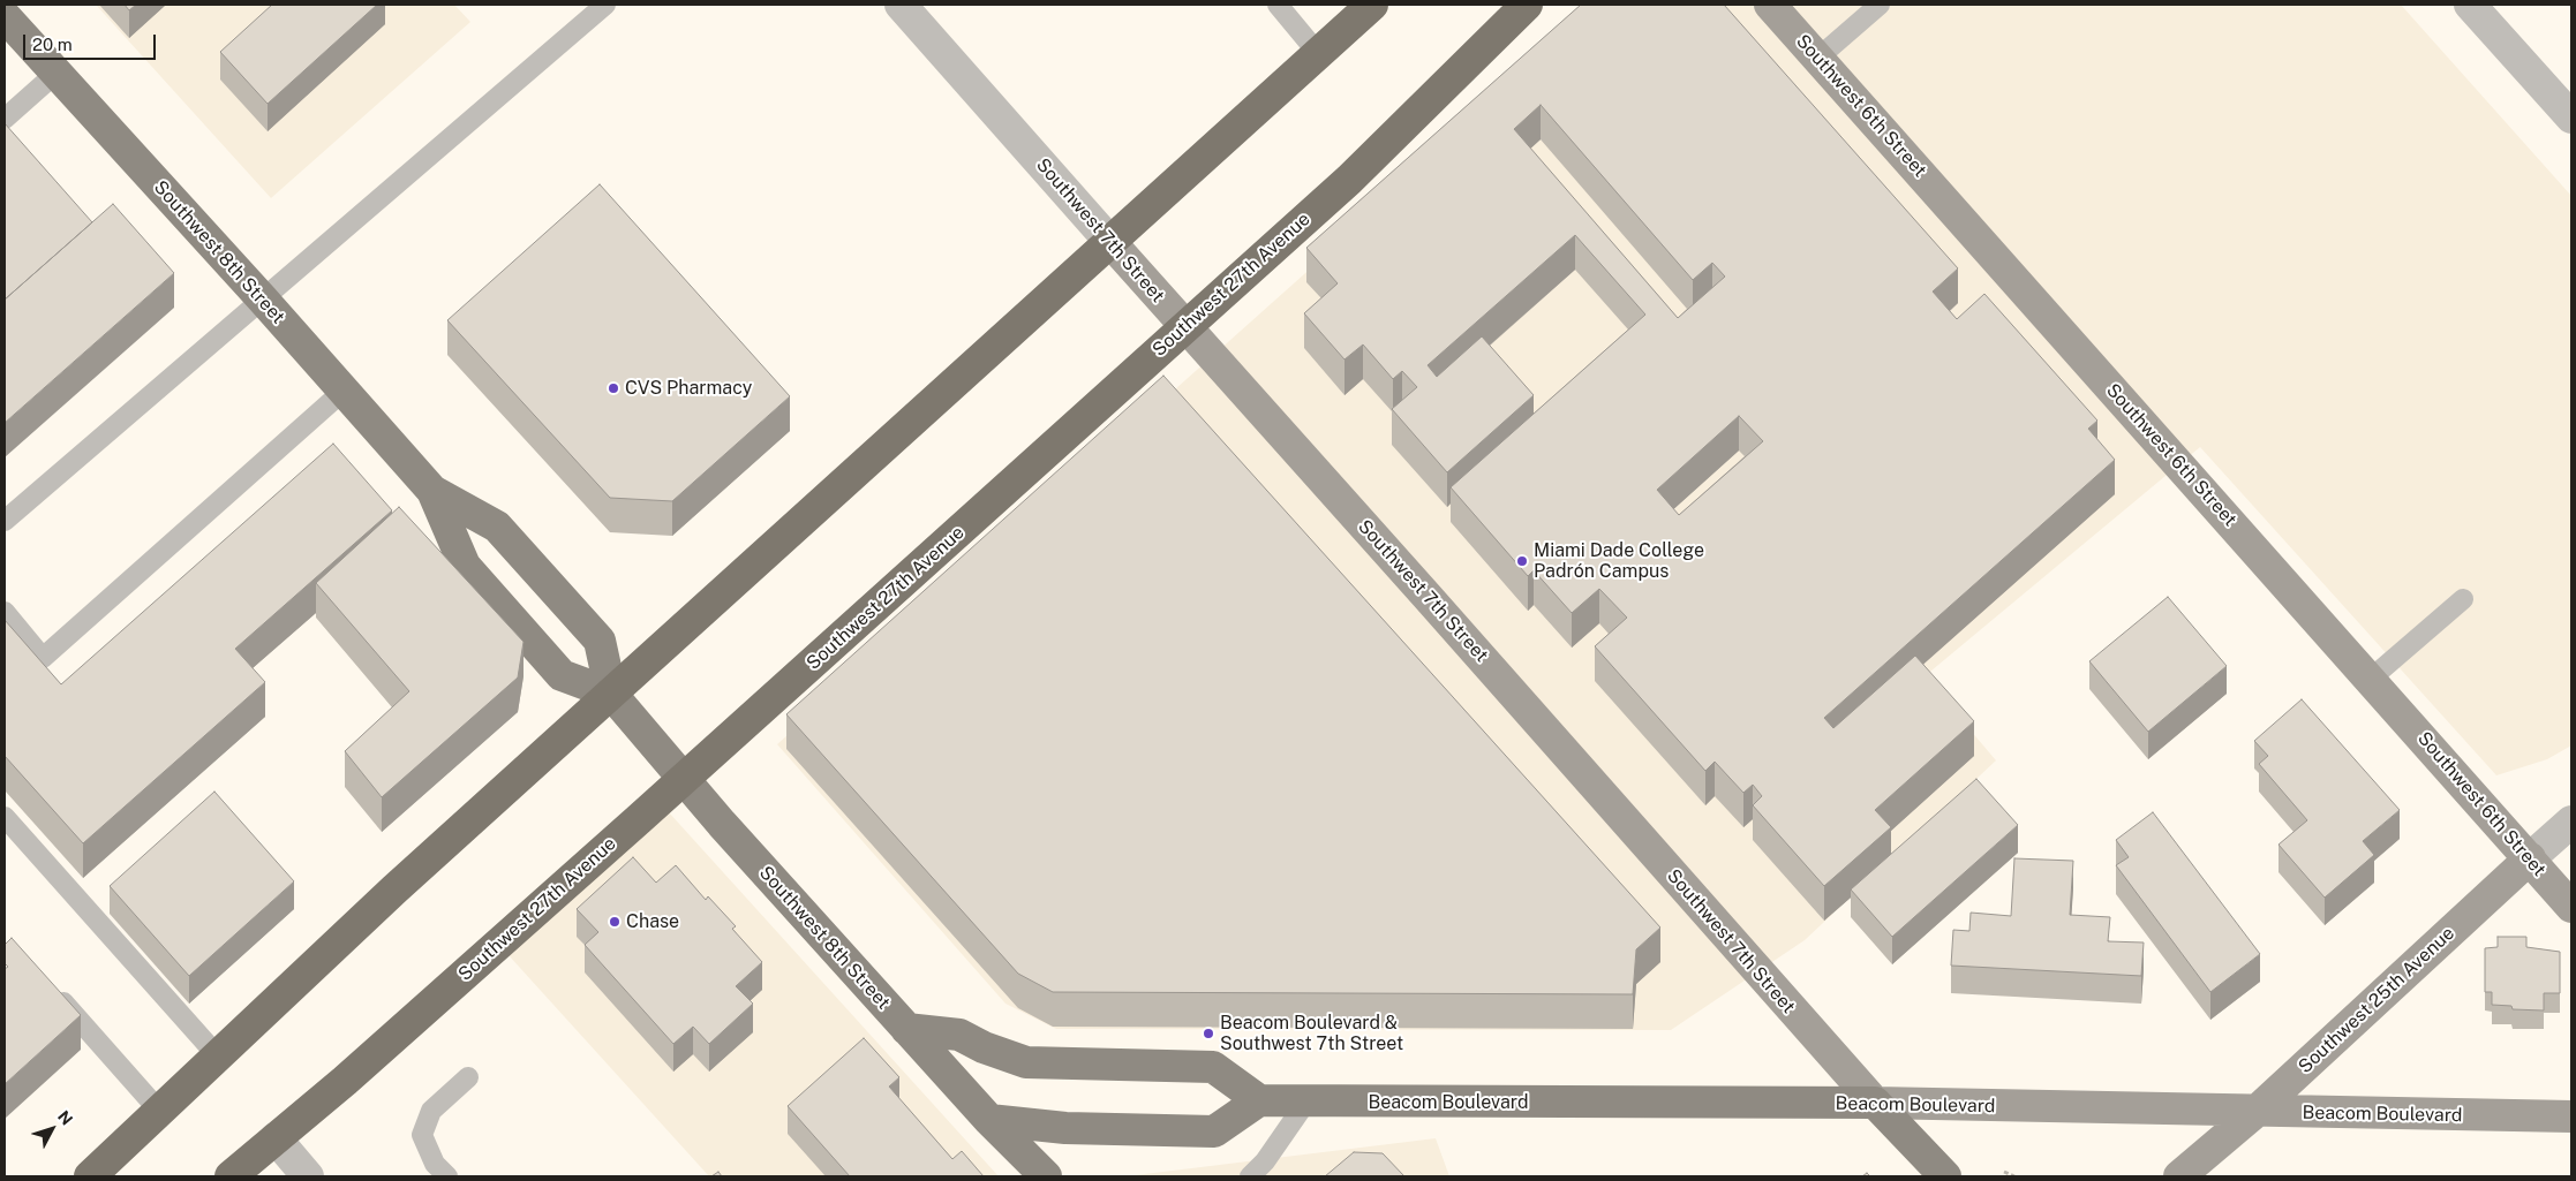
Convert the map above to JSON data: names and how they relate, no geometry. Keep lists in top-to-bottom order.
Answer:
{
  "streets": {
    "highway": ["Southwest 27th Avenue"],
    "main road": [
      "Southwest 6th Street",
      "Southwest 7th Street",
      "Southwest 8th Street",
      "Southwest 25th Avenue",
      "Beacom Boulevard"
    ]
  },
  "crossings": [
    ["Southwest 6th Street", "Southwest 25th Avenue"],
    ["Southwest 7th Street", "Southwest 27th Avenue"],
    ["Southwest 7th Street", "Beacom Boulevard"],
    ["Southwest 8th Street", "Southwest 27th Avenue"],
    ["Southwest 25th Avenue", "Beacom Boulevard"]
  ],
  "places": [
    "CVS Pharmacy",
    "Miami Dade College Padrón Campus",
    "Chase",
    "Beacom Boulevard & Southwest 7th Street"
  ],
  "scale_bar": "20 m",
  "north": "top right"
}
